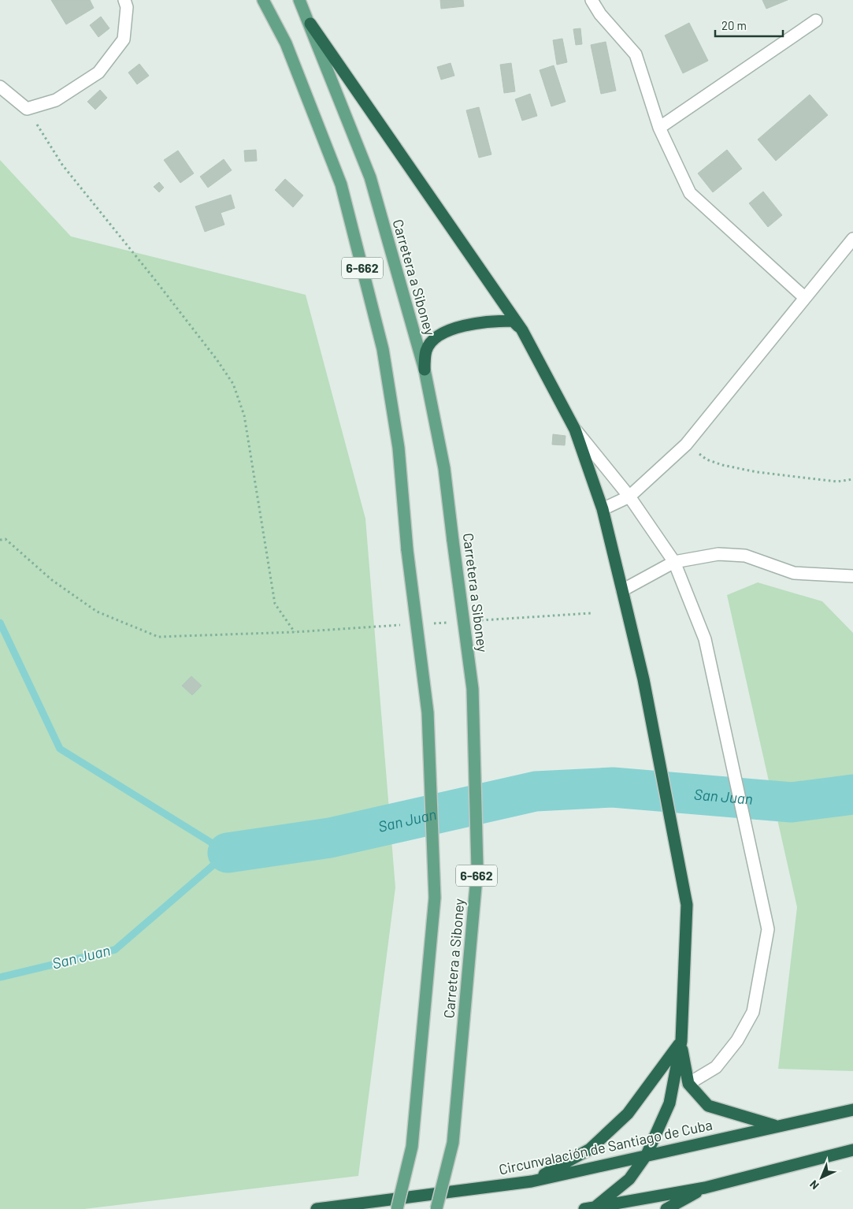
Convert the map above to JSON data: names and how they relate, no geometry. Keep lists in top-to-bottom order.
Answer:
{
  "streets": {
    "highway": ["Circunvalación de Santiago de Cuba"],
    "main road": ["6-662", "Carretera a Siboney"]
  },
  "water": ["San Juan"],
  "scale_bar": "20 m",
  "north": "bottom left"
}
